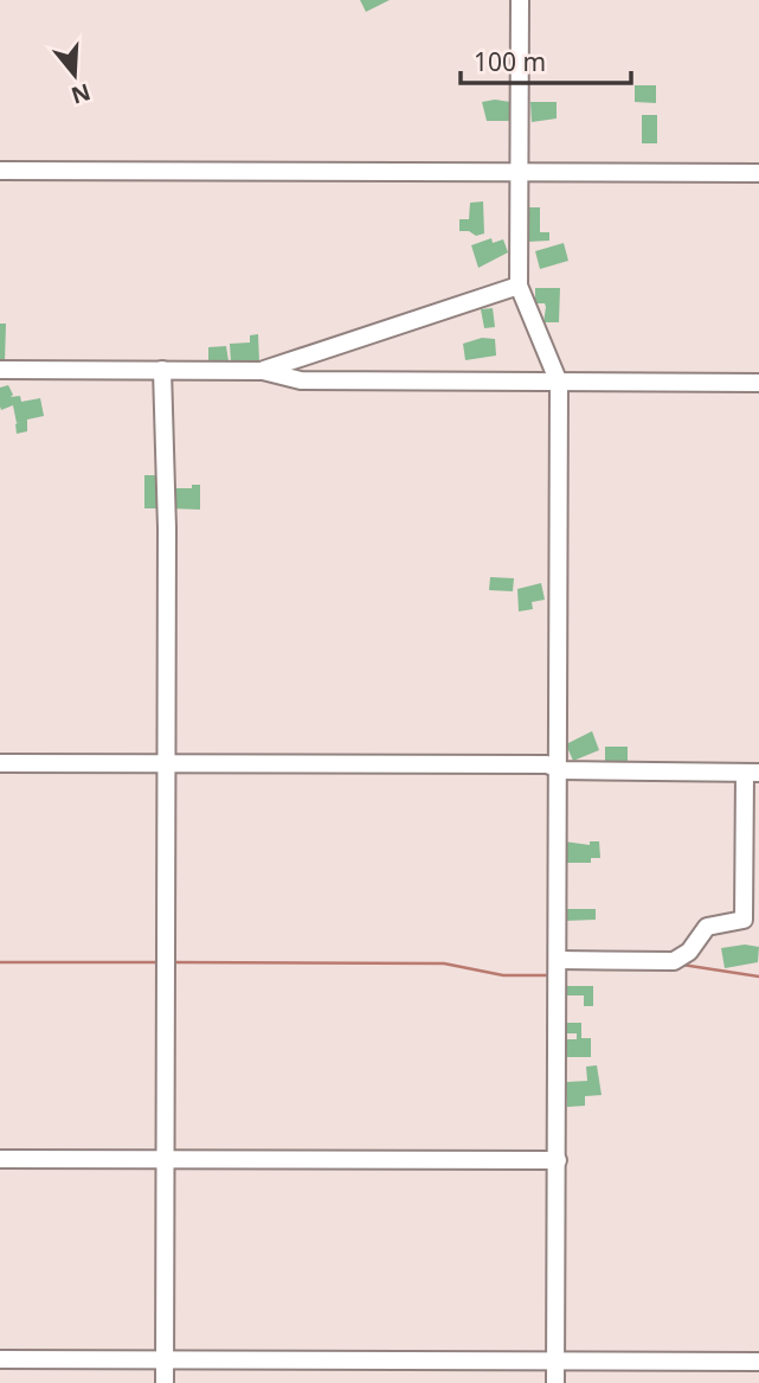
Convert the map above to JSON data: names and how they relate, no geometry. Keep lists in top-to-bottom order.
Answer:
{
  "scale_bar": "100 m",
  "north": "bottom"
}
